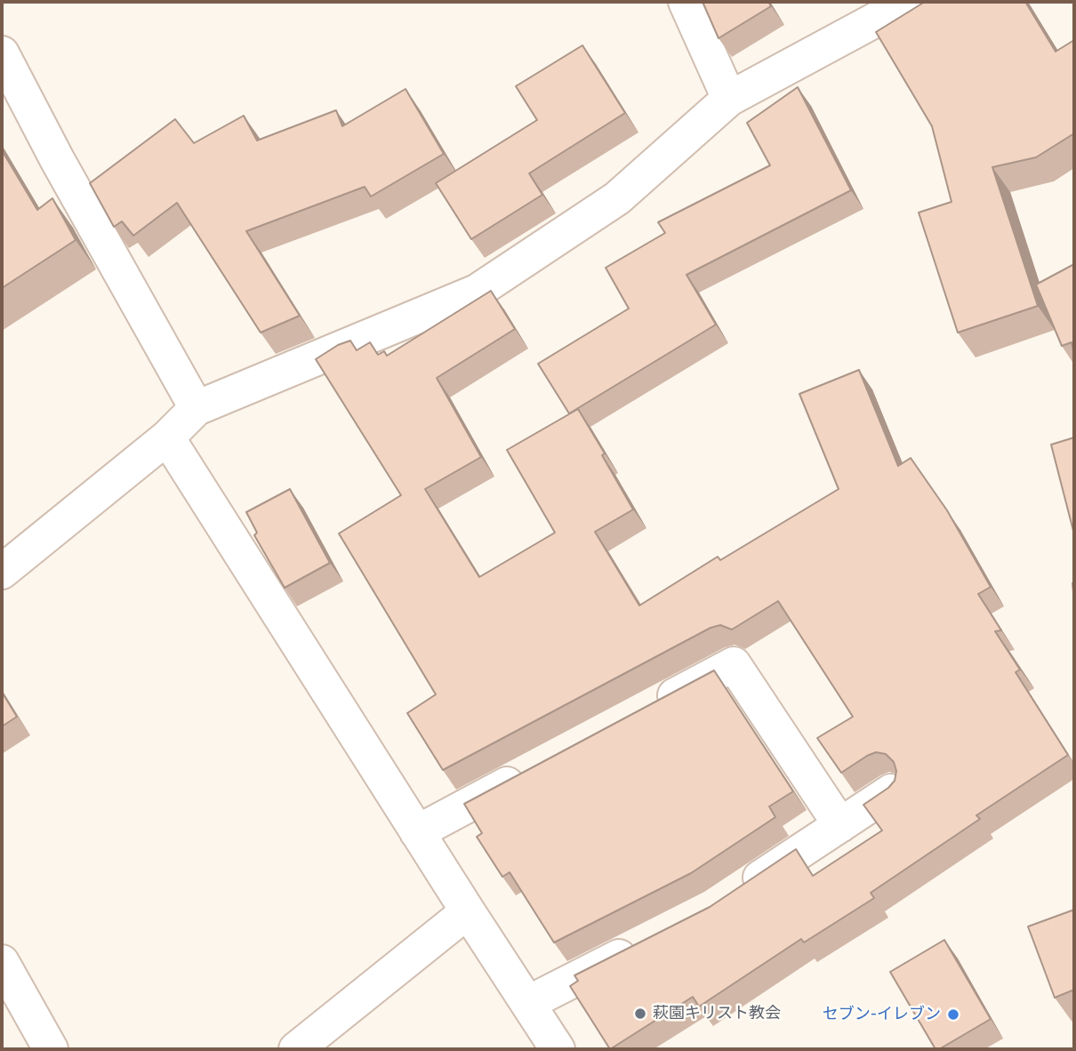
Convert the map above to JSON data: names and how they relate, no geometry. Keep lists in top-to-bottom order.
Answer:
{
  "places": ["萩園キリスト教会", "セブン-イレブン"]
}
